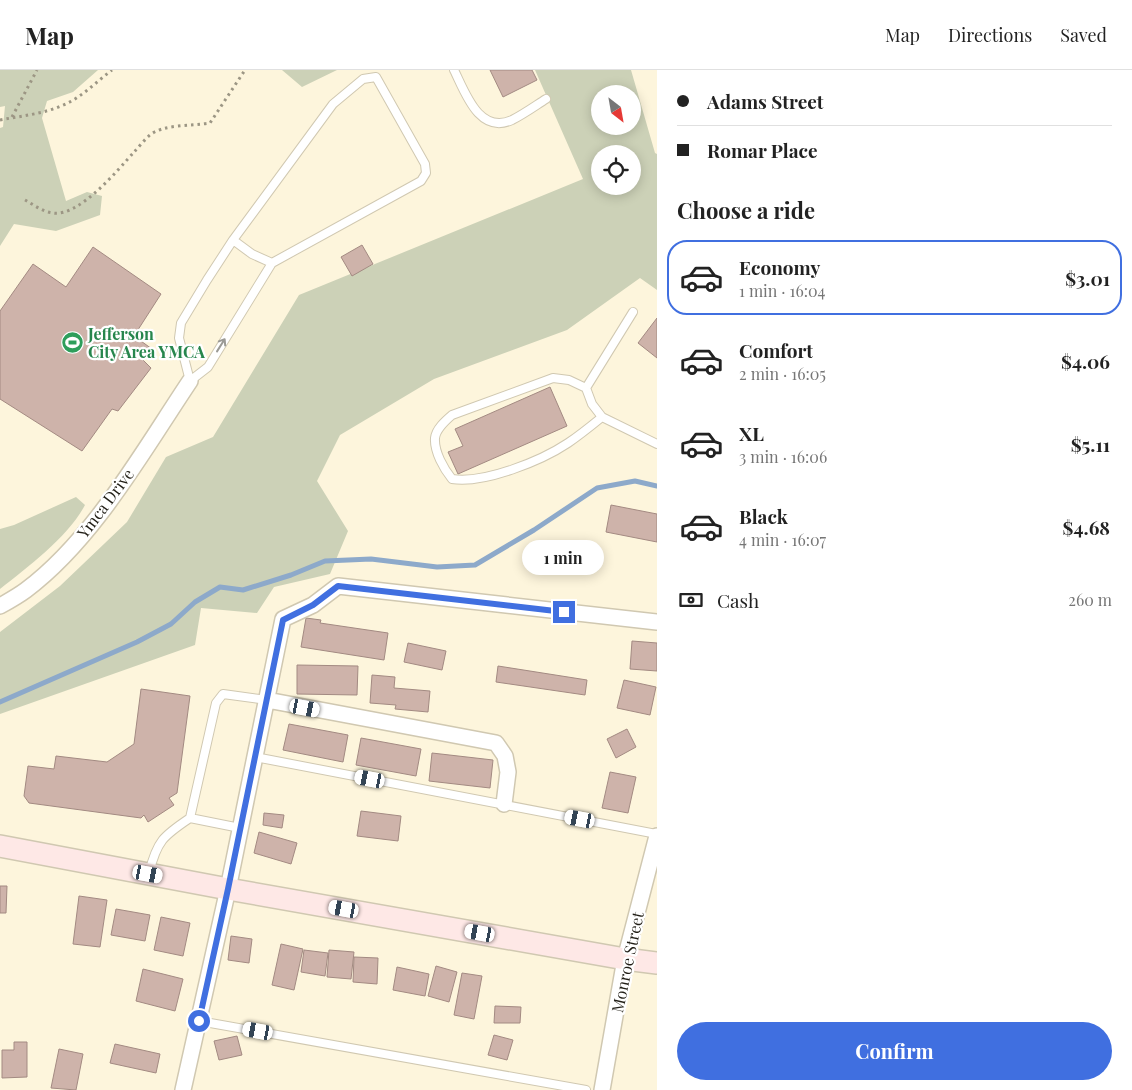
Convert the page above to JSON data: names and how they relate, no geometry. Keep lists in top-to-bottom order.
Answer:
{
  "streets": {
    "street": ["Ymca Drive", "Monroe Street"]
  },
  "places": {
    "sports": ["Jefferson City Area YMCA"]
  },
  "north": "bottom right",
  "page": {
    "header": "Map",
    "nav": ["Map", "Directions", "Saved"],
    "banner": ["Adams Street", "Romar Place"],
    "heading": "Choose a ride",
    "list": [
      {
        "name": "Economy",
        "note": "1 min · 16:04",
        "value": "$3.01"
      },
      {
        "name": "Comfort",
        "note": "2 min · 16:05",
        "value": "$4.06"
      },
      {
        "name": "XL",
        "note": "3 min · 16:06",
        "value": "$5.11"
      },
      {
        "name": "Black",
        "note": "4 min · 16:07",
        "value": "$4.68"
      }
    ],
    "bubble": "1 min",
    "pay": ["Cash", "260 m"],
    "buttons": "Confirm"
  }
}
